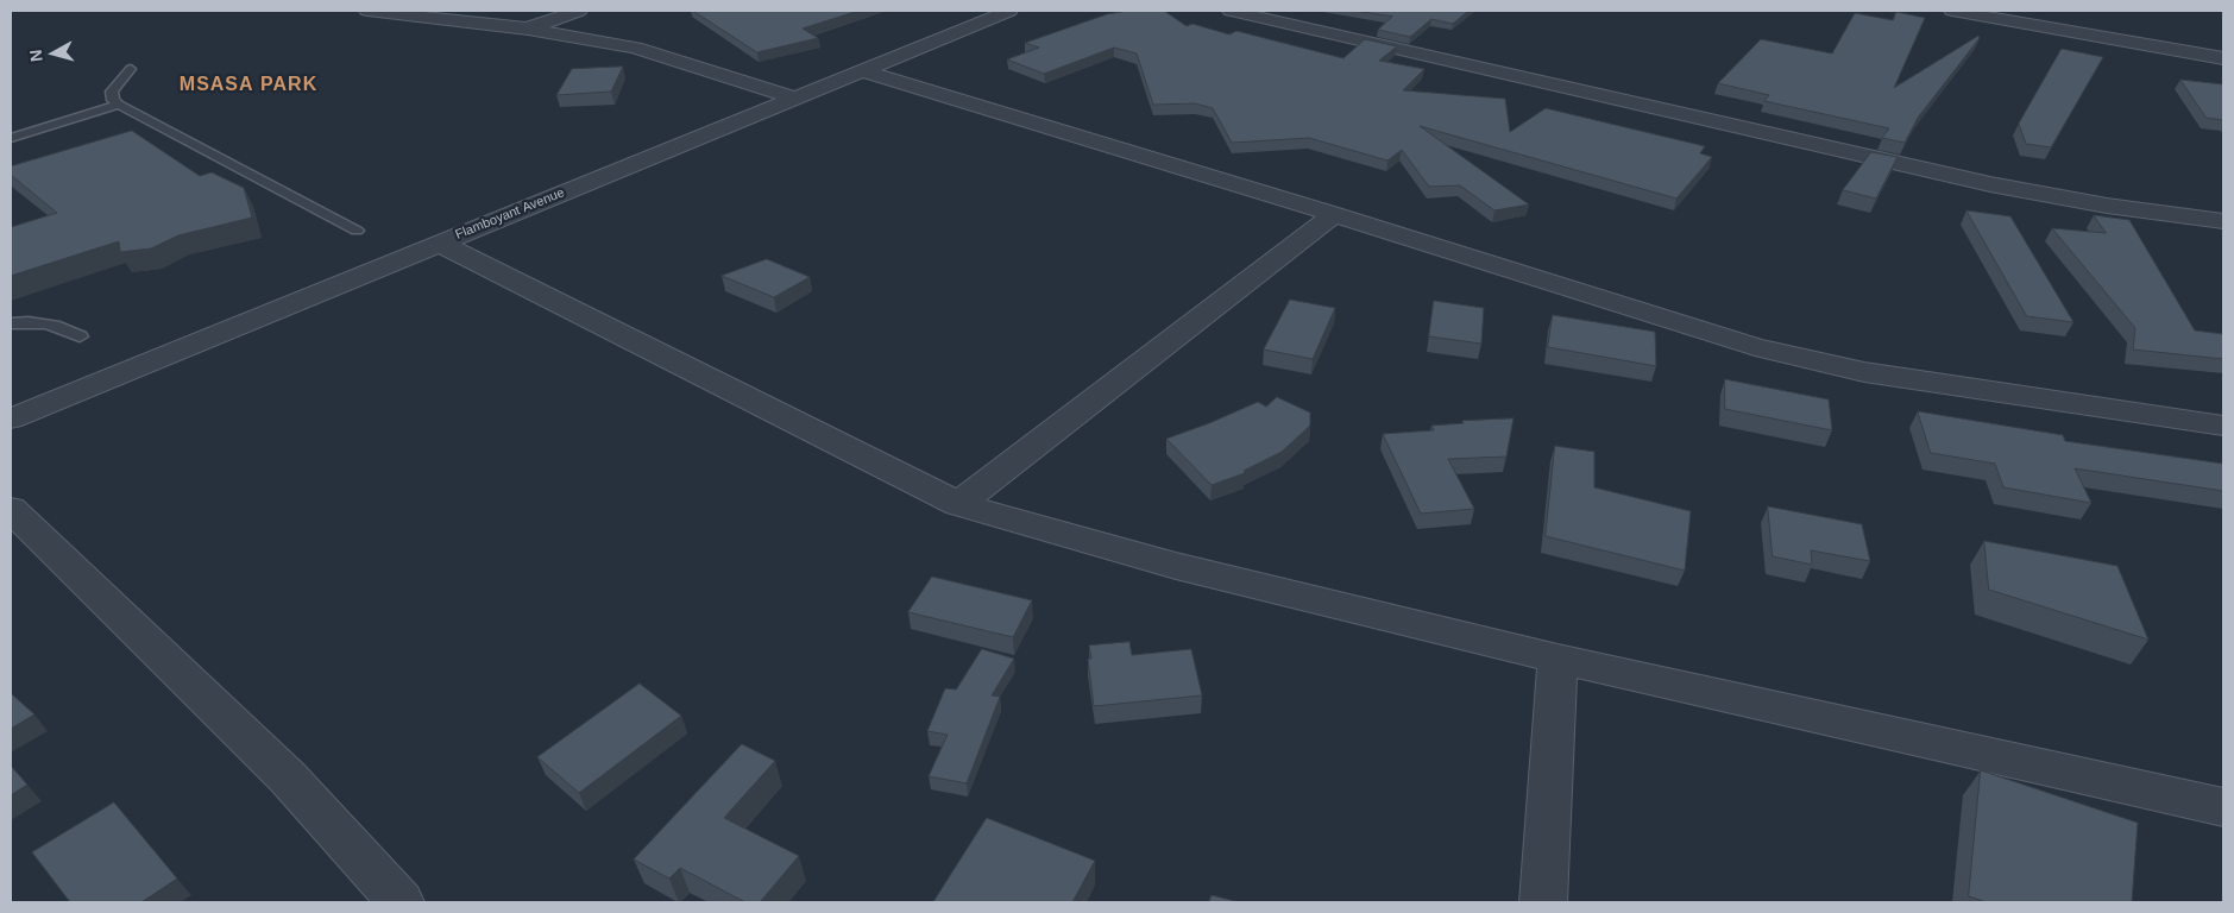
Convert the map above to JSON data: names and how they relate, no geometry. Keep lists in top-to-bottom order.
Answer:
{
  "streets": {
    "street": ["Flamboyant Avenue"]
  },
  "districts": ["MSASA PARK"],
  "north": "left"
}
